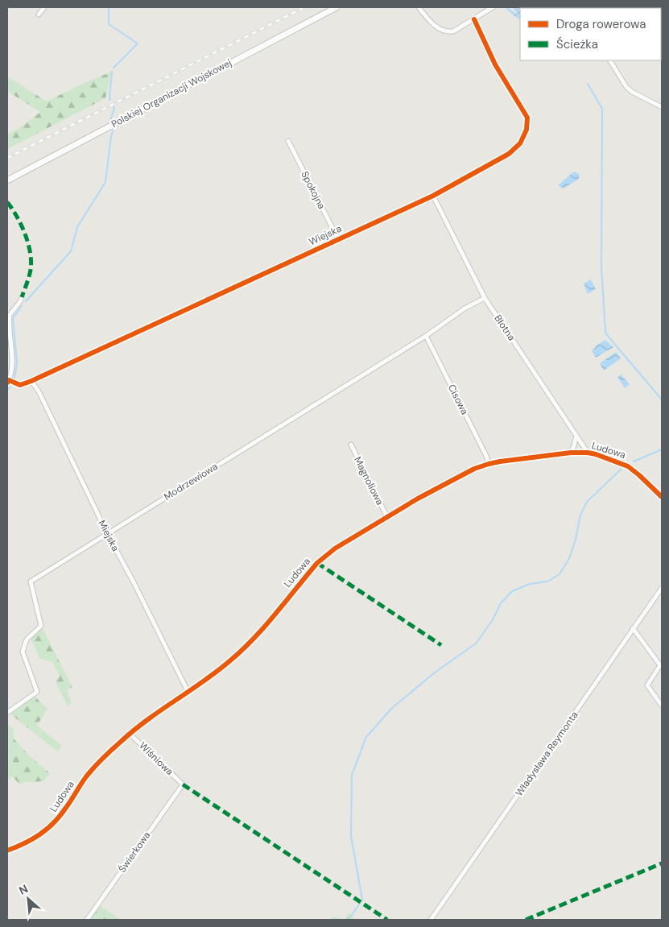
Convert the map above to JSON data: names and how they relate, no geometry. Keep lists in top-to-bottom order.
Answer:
{
  "streets": {
    "main road": ["Polskiej Organizacji Wojskowej"],
    "street": [
      "Spokojna",
      "Wiejska",
      "Błotna",
      "Cisowa",
      "Ludowa",
      "Magnoliowa",
      "Modrzewiowa",
      "Miejska",
      "Władysława Reymonta",
      "Wiśniowa",
      "Świerkowa"
    ]
  },
  "crossings": [
    ["Spokojna", "Wiejska"],
    ["Wiejska", "Błotna"],
    ["Wiejska", "Miejska"],
    ["Błotna", "Ludowa"],
    ["Błotna", "Modrzewiowa"],
    ["Cisowa", "Ludowa"],
    ["Cisowa", "Modrzewiowa"],
    ["Ludowa", "Magnoliowa"],
    ["Ludowa", "Miejska"],
    ["Ludowa", "Wiśniowa"],
    ["Modrzewiowa", "Miejska"],
    ["Wiśniowa", "Świerkowa"]
  ],
  "legend": ["Droga rowerowa", "Ścieżka"],
  "north": "top left"
}
